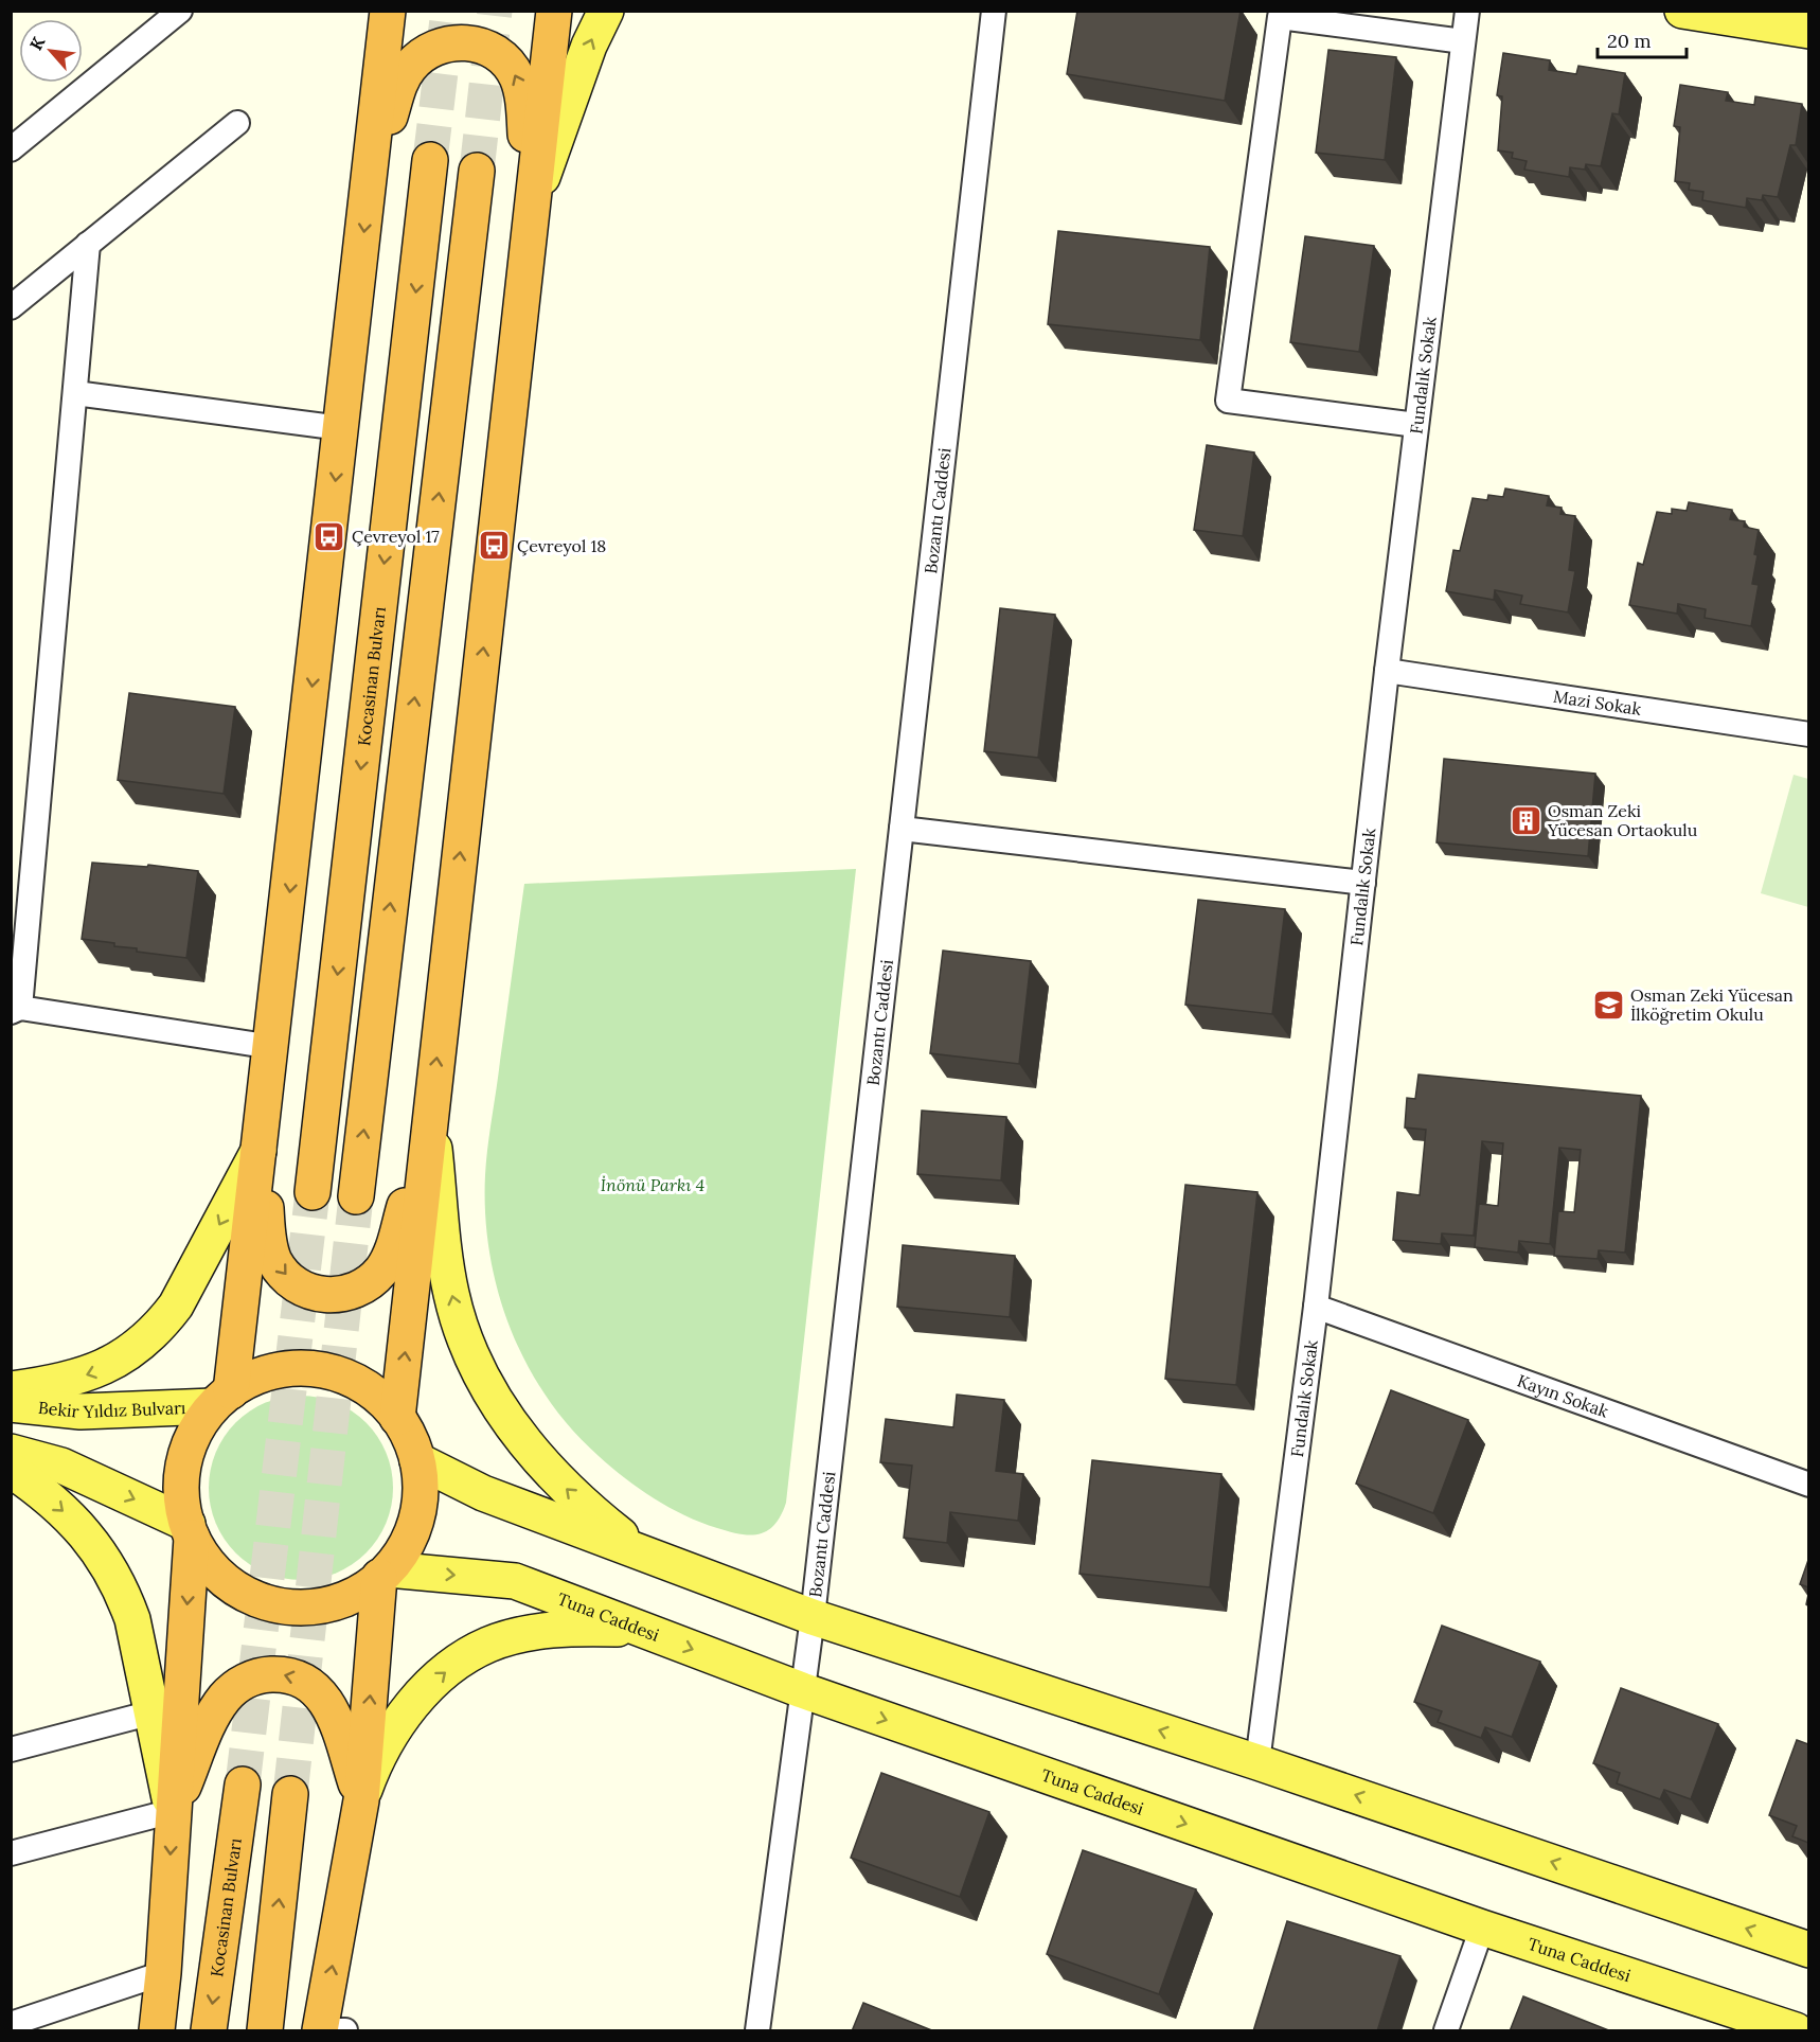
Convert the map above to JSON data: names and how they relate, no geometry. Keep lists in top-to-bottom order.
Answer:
{
  "streets": {
    "highway": ["Kocasinan Bulvarı"],
    "main road": ["Bekir Yıldız Bulvarı", "Tuna Caddesi"],
    "street": [
      "Fundalık Sokak",
      "Bozantı Caddesi",
      "Mazi Sokak",
      "Kayın Sokak"
    ]
  },
  "crossings": [
    ["Fundalık Sokak", "Mazi Sokak"],
    ["Fundalık Sokak", "Kayın Sokak"],
    ["Bozantı Caddesi", "Tuna Caddesi"]
  ],
  "parks": ["İnönü Parkı 4"],
  "places": {
    "bus stop": ["Çevreyol 17", "Çevreyol 18"],
    "building": ["Osman Zeki Yücesan Ortaokulu"],
    "school or university": ["Osman Zeki Yücesan İlköğretim Okulu"]
  },
  "scale_bar": "20 m",
  "north": "top left"
}
